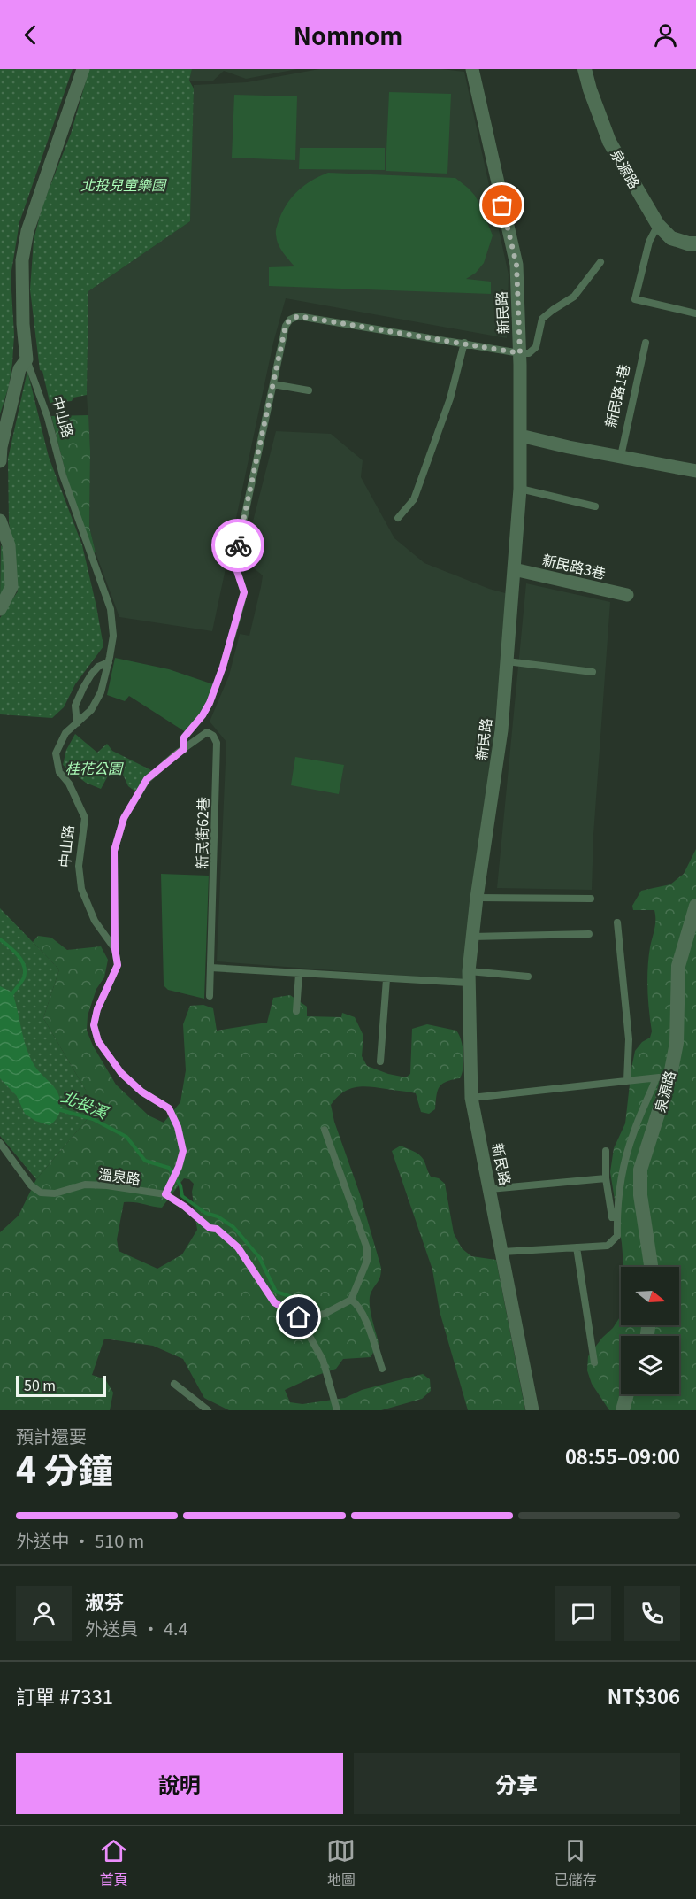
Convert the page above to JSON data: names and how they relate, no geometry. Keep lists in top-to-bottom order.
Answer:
{
  "streets": {
    "street": [
      "泉源路",
      "新民路",
      "中山路",
      "新民路3巷"
    ],
    "lane": ["新民路1巷", "新民街62巷", "溫泉路"]
  },
  "crossings": [
    ["新民路", "新民路3巷"]
  ],
  "water": ["北投溪"],
  "parks": ["北投兒童樂園", "桂花公園"],
  "scale_bar": "50 m",
  "north": "right",
  "page": {
    "header": "Nomnom",
    "scale": "50 m",
    "heading": ["4 分鐘", "預計還要", "08:55–09:00"],
    "panel": [
      "淑芬",
      "外送員 · 4.4",
      "訂單 #7331",
      "NT$306"
    ],
    "bar": "外送中 · 510 m",
    "buttons": ["說明", "分享"],
    "tabs": ["首頁", "地圖", "已儲存"]
  }
}
